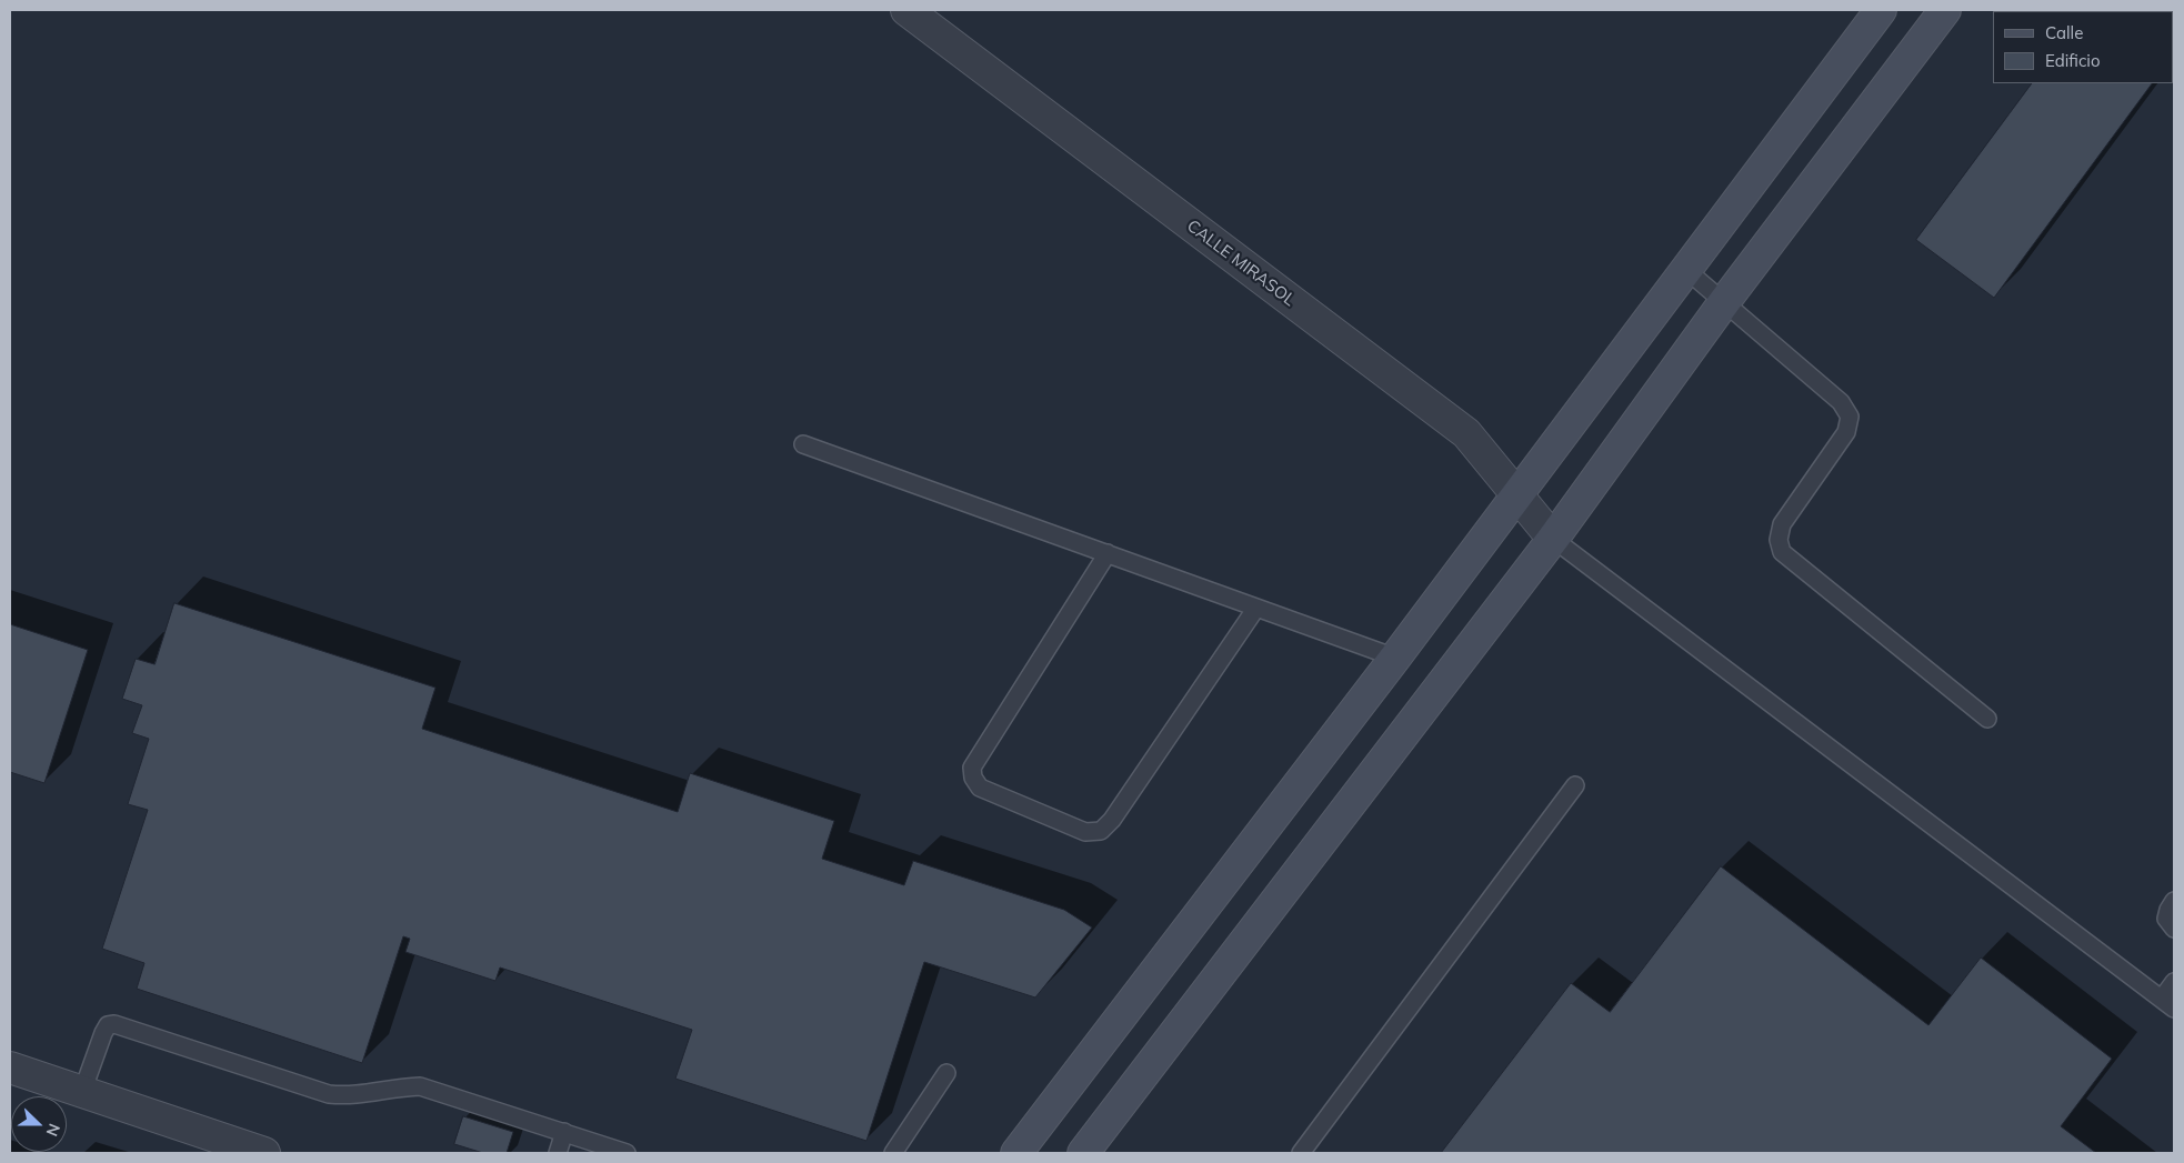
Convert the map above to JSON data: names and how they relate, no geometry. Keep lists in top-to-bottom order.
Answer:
{
  "streets": {
    "street": ["CALLE MIRASOL"]
  },
  "legend": ["Calle", "Edificio"],
  "north": "right"
}
